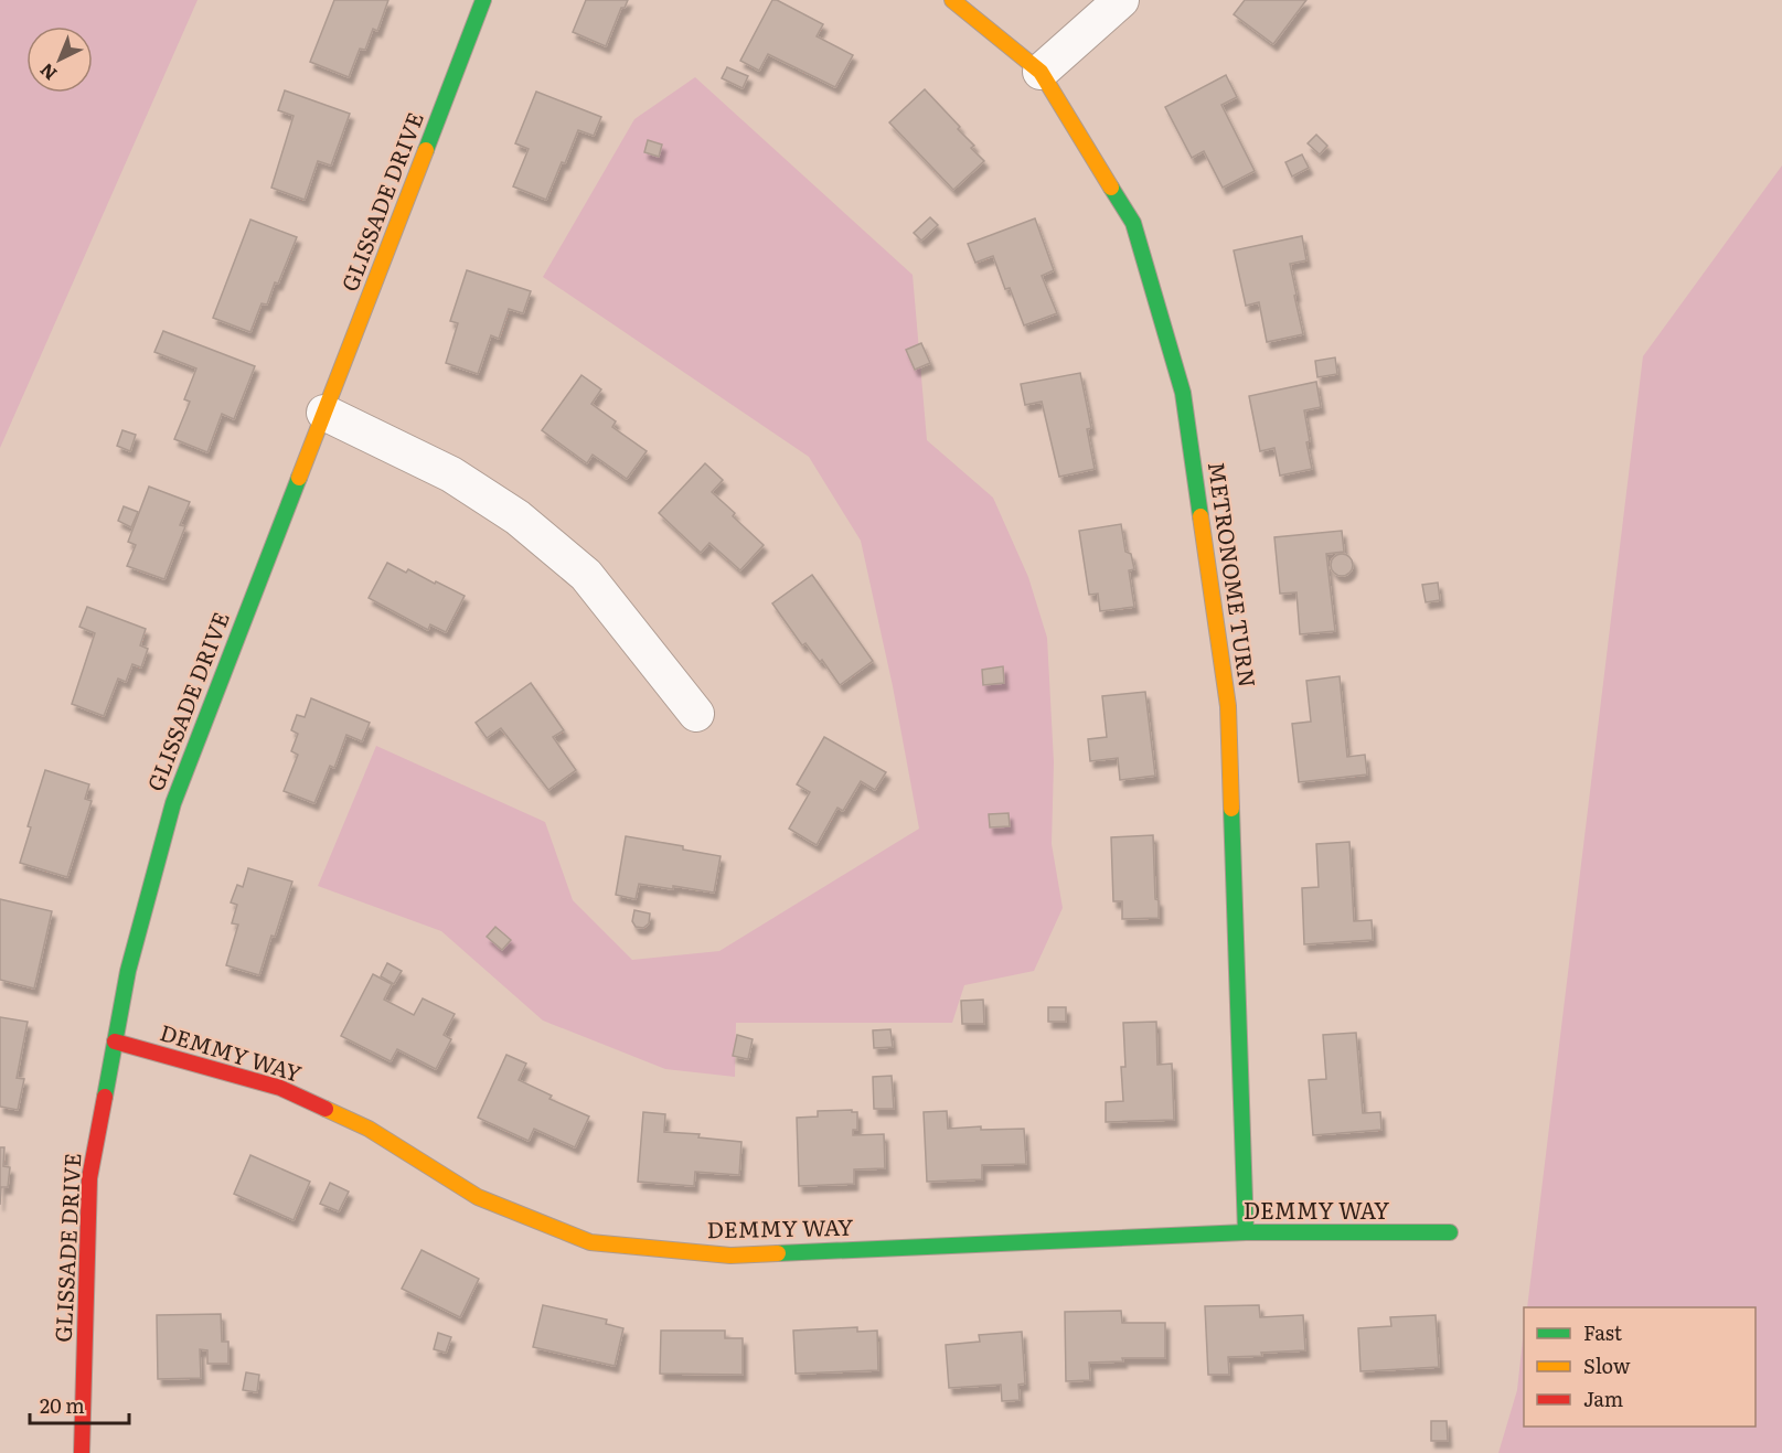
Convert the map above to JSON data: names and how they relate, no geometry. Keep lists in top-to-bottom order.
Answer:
{
  "streets": {
    "street": ["GLISSADE DRIVE", "METRONOME TURN", "DEMMY WAY"]
  },
  "crossings": [
    ["GLISSADE DRIVE", "DEMMY WAY"],
    ["METRONOME TURN", "DEMMY WAY"]
  ],
  "legend": ["Fast", "Slow", "Jam"],
  "scale_bar": "20 m",
  "north": "bottom left"
}
